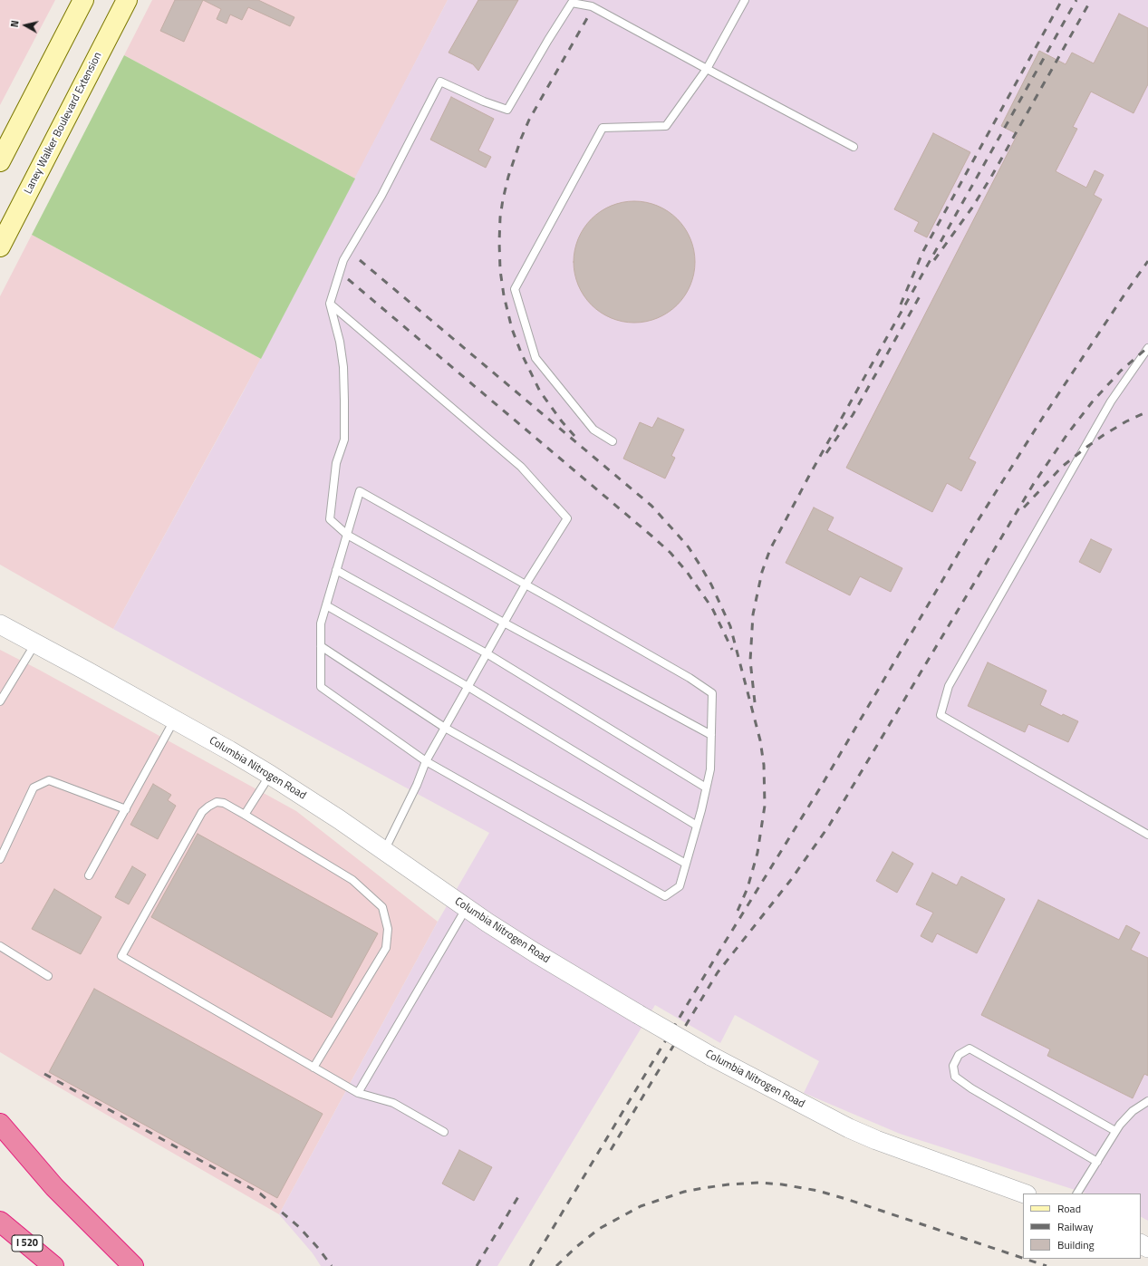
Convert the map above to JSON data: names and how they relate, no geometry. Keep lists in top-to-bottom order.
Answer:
{
  "streets": {
    "highway": ["I 520"],
    "main road": ["Laney Walker Boulevard Extension"],
    "street": ["Columbia Nitrogen Road"]
  },
  "legend": ["Road", "Railway", "Building"],
  "north": "left"
}
